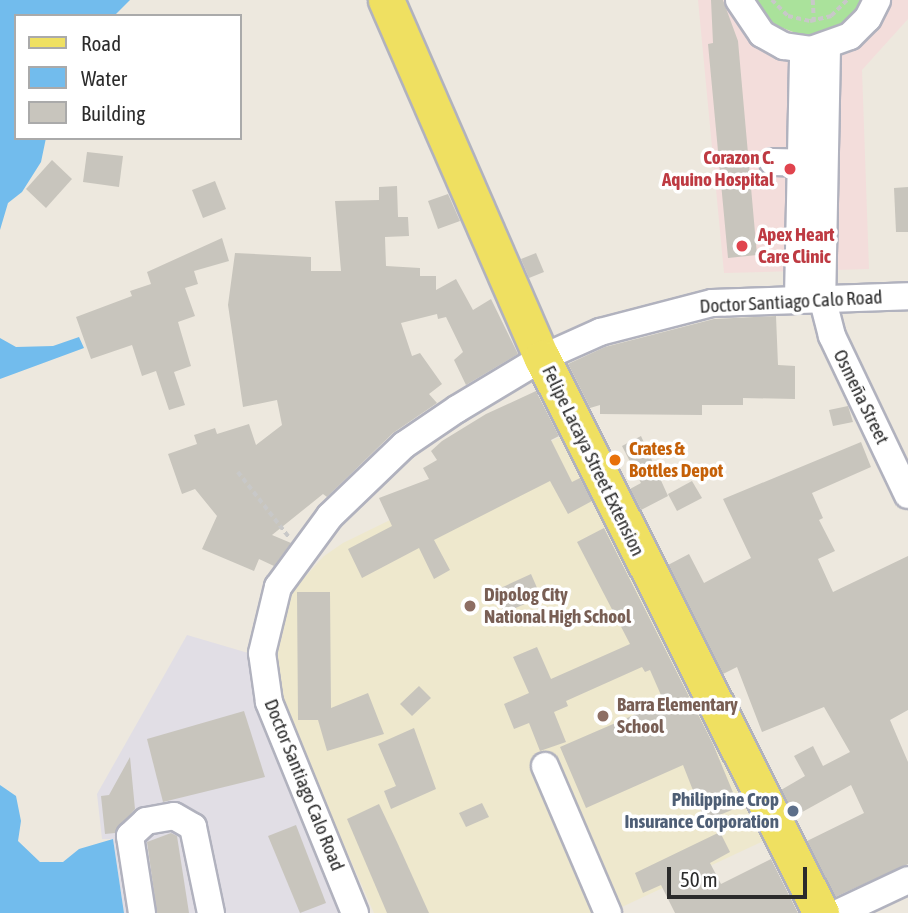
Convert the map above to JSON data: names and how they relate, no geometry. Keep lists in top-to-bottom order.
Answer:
{
  "streets": {
    "main road": ["Felipe Lacaya Street Extension"],
    "street": ["Doctor Santiago Calo Road", "Osmeña Street"]
  },
  "crossings": [
    ["Doctor Santiago Calo Road", "Osmeña Street"],
    ["Doctor Santiago Calo Road", "Felipe Lacaya Street Extension"]
  ],
  "places": [
    "Corazon C. Aquino Hospital",
    "Apex Heart Care Clinic",
    "Crates & Bottles Depot",
    "Dipolog City National High School",
    "Barra Elementary School",
    "Philippine Crop Insurance Corporation"
  ],
  "legend": ["Road", "Water", "Building"],
  "scale_bar": "50 m"
}
